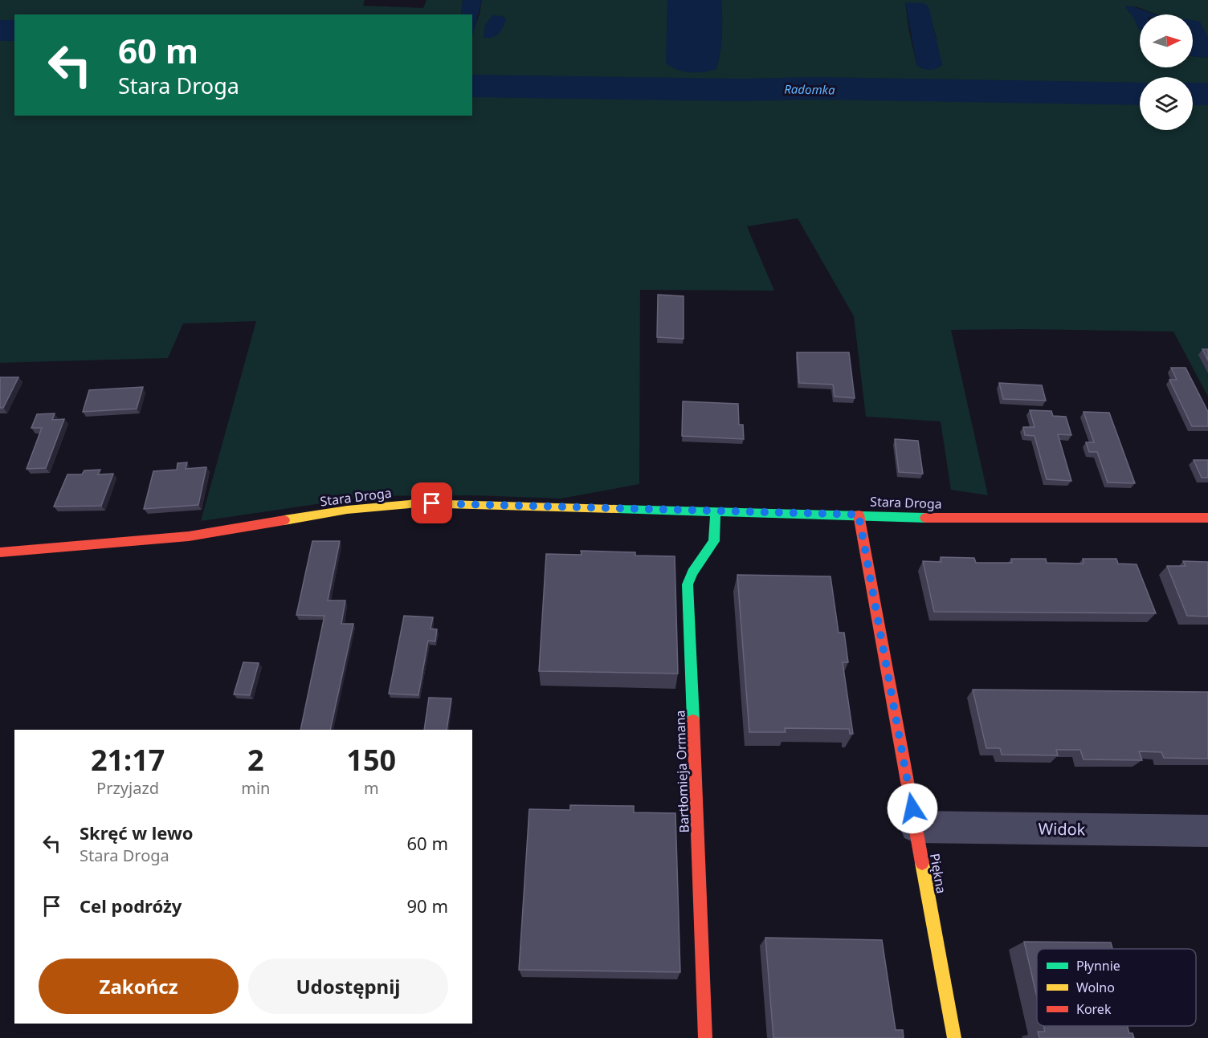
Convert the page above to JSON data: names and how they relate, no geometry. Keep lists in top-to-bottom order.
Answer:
{
  "streets": {
    "street": [
      "Stara Droga",
      "Bartłomieja Ormana",
      "Widok",
      "Piękna"
    ]
  },
  "crossings": [
    ["Stara Droga", "Bartłomieja Ormana"],
    ["Stara Droga", "Piękna"],
    ["Widok", "Piękna"]
  ],
  "water": ["Radomka"],
  "legend": ["Płynnie", "Wolno", "Korek"],
  "north": "right",
  "page": {
    "turn": ["60 m", "Stara Droga"],
    "eta": [
      "21:17",
      "Przyjazd",
      "2",
      "min",
      "150",
      "m"
    ],
    "list": [
      {
        "name": "Skręć w lewo",
        "note": "Stara Droga",
        "value": "60 m"
      },
      {
        "name": "Cel podróży",
        "value": "90 m"
      }
    ],
    "buttons": ["Zakończ", "Udostępnij"]
  }
}
